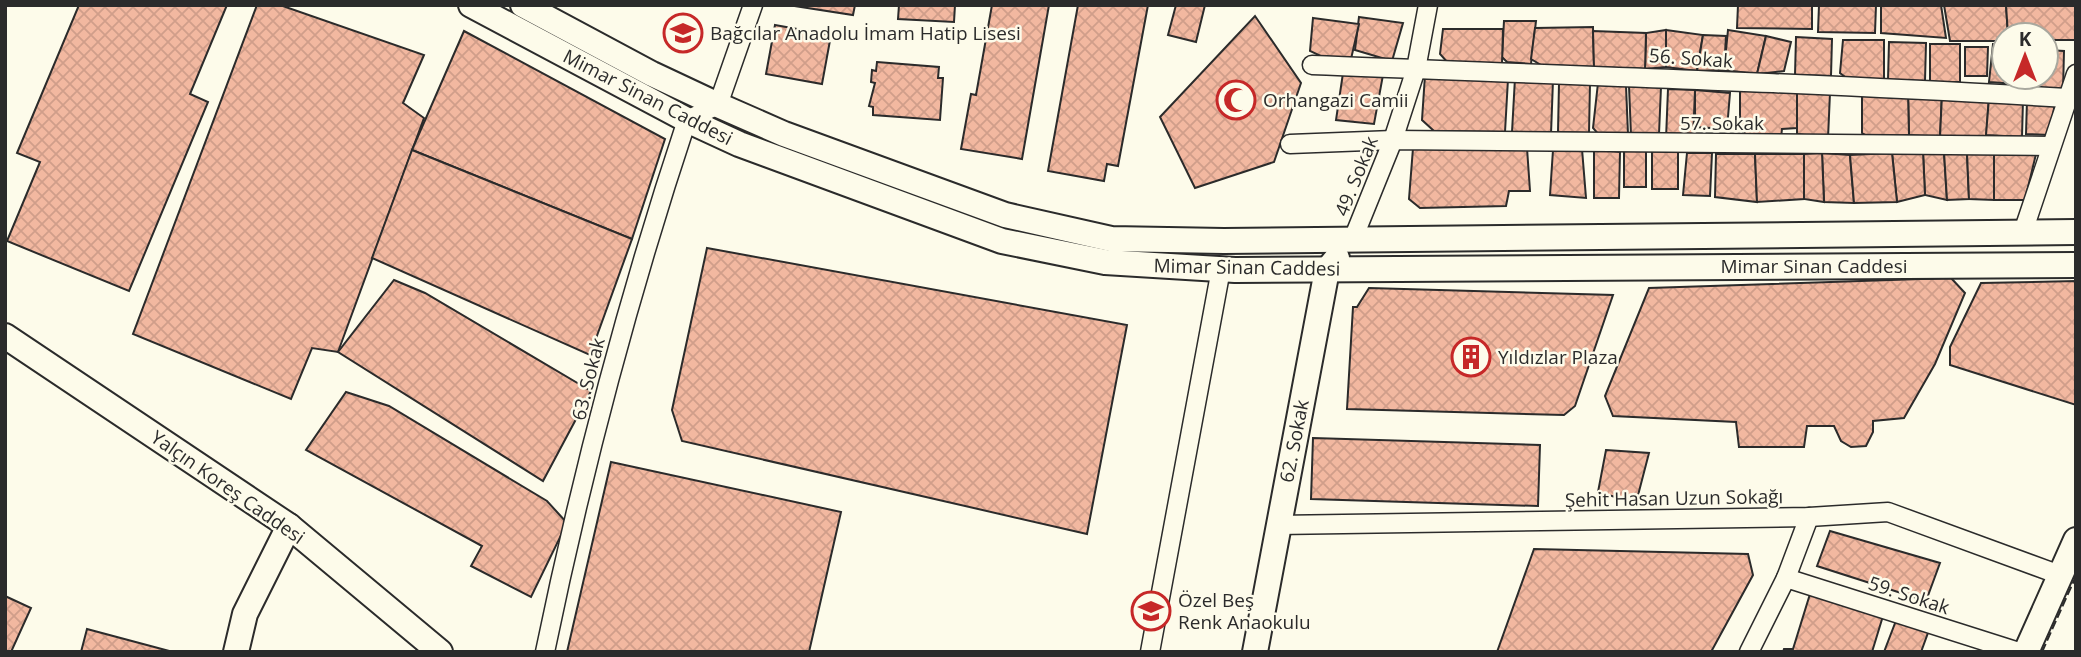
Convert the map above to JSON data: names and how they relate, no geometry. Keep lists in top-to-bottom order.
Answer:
{
  "streets": {
    "main road": ["Mimar Sinan Caddesi", "62. Sokak", "Yalçın Koreş Caddesi"],
    "street": [
      "56. Sokak",
      "57. Sokak",
      "49. Sokak",
      "63. Sokak",
      "Şehit Hasan Uzun Sokağı",
      "59. Sokak"
    ]
  },
  "crossings": [
    ["56. Sokak", "49. Sokak"],
    ["Mimar Sinan Caddesi", "49. Sokak"],
    ["Mimar Sinan Caddesi", "63. Sokak"],
    ["Mimar Sinan Caddesi", "62. Sokak"],
    ["57. Sokak", "49. Sokak"],
    ["49. Sokak", "62. Sokak"],
    ["62. Sokak", "Şehit Hasan Uzun Sokağı"]
  ],
  "places": {
    "school or university": ["Bağcılar Anadolu İmam Hatip Lisesi", "Özel Beş Renk Anaokulu"],
    "mosque": ["Orhangazi Camii"],
    "building": ["Yıldızlar Plaza"]
  },
  "north": "top"
}
